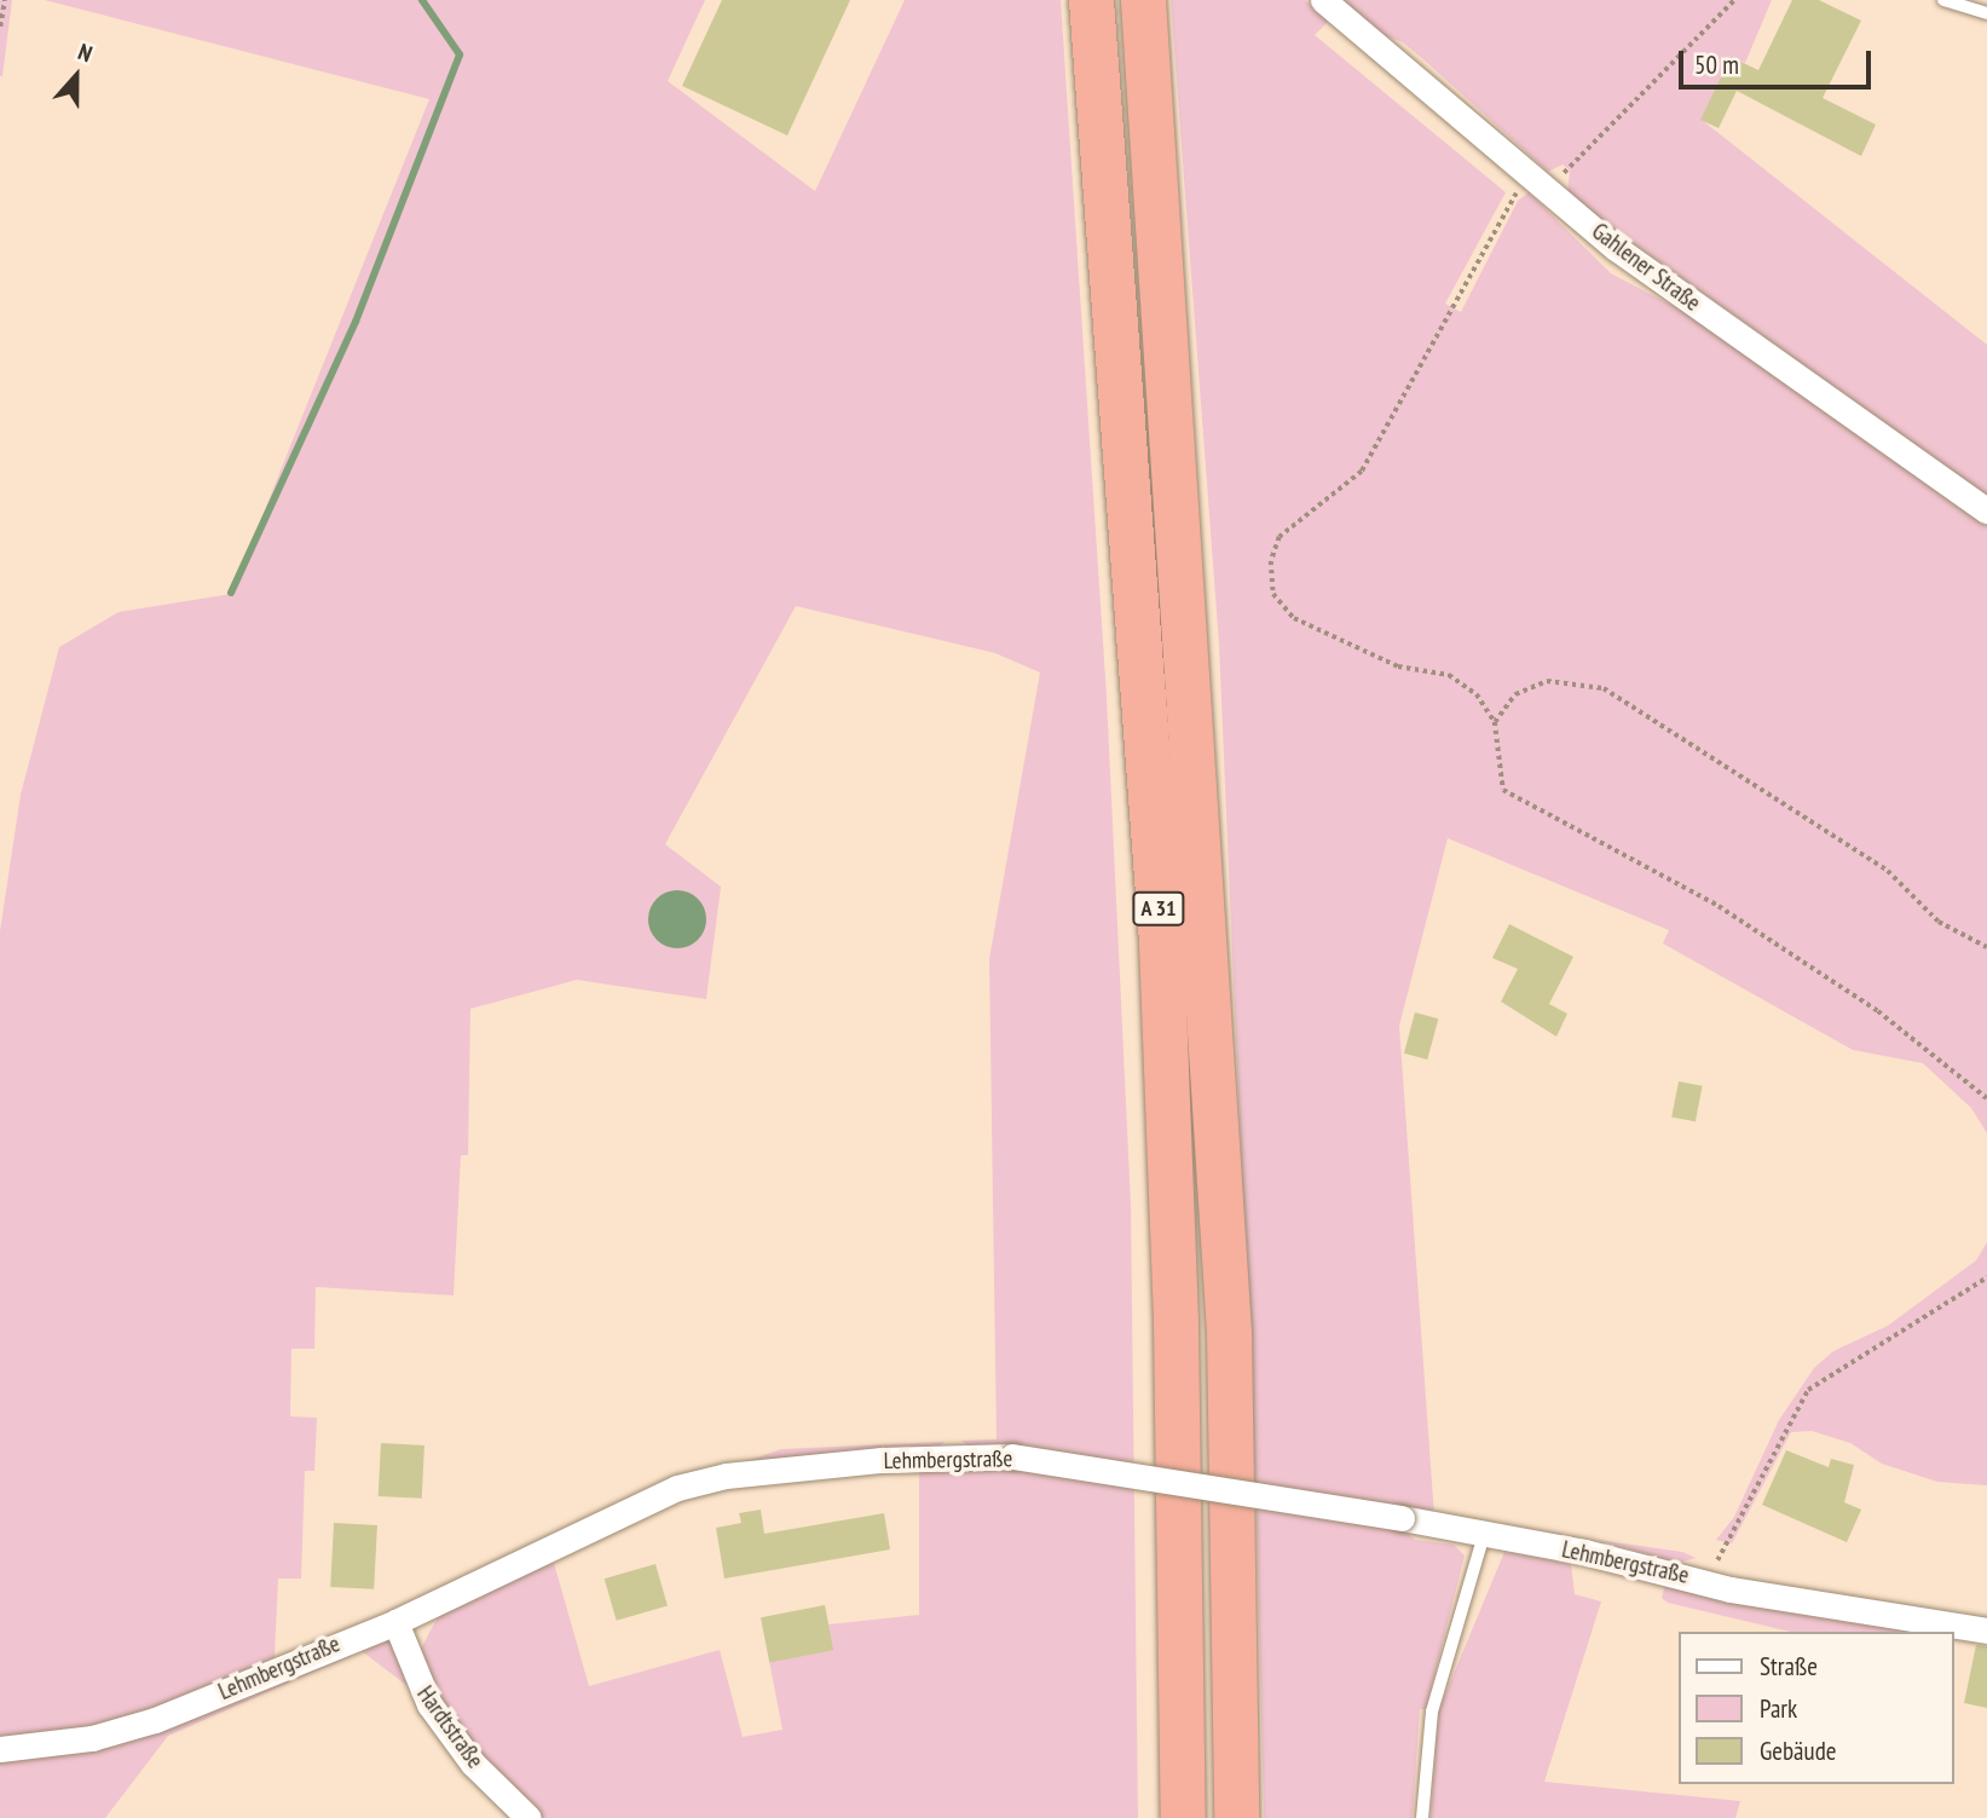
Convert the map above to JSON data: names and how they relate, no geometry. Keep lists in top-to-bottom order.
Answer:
{
  "streets": {
    "highway": ["A 31"],
    "street": ["Gahlener Straße", "Lehmbergstraße", "Hardtstraße"]
  },
  "crossings": [
    ["Lehmbergstraße", "Hardtstraße"]
  ],
  "legend": ["Straße", "Park", "Gebäude"],
  "scale_bar": "50 m",
  "north": "top"
}
